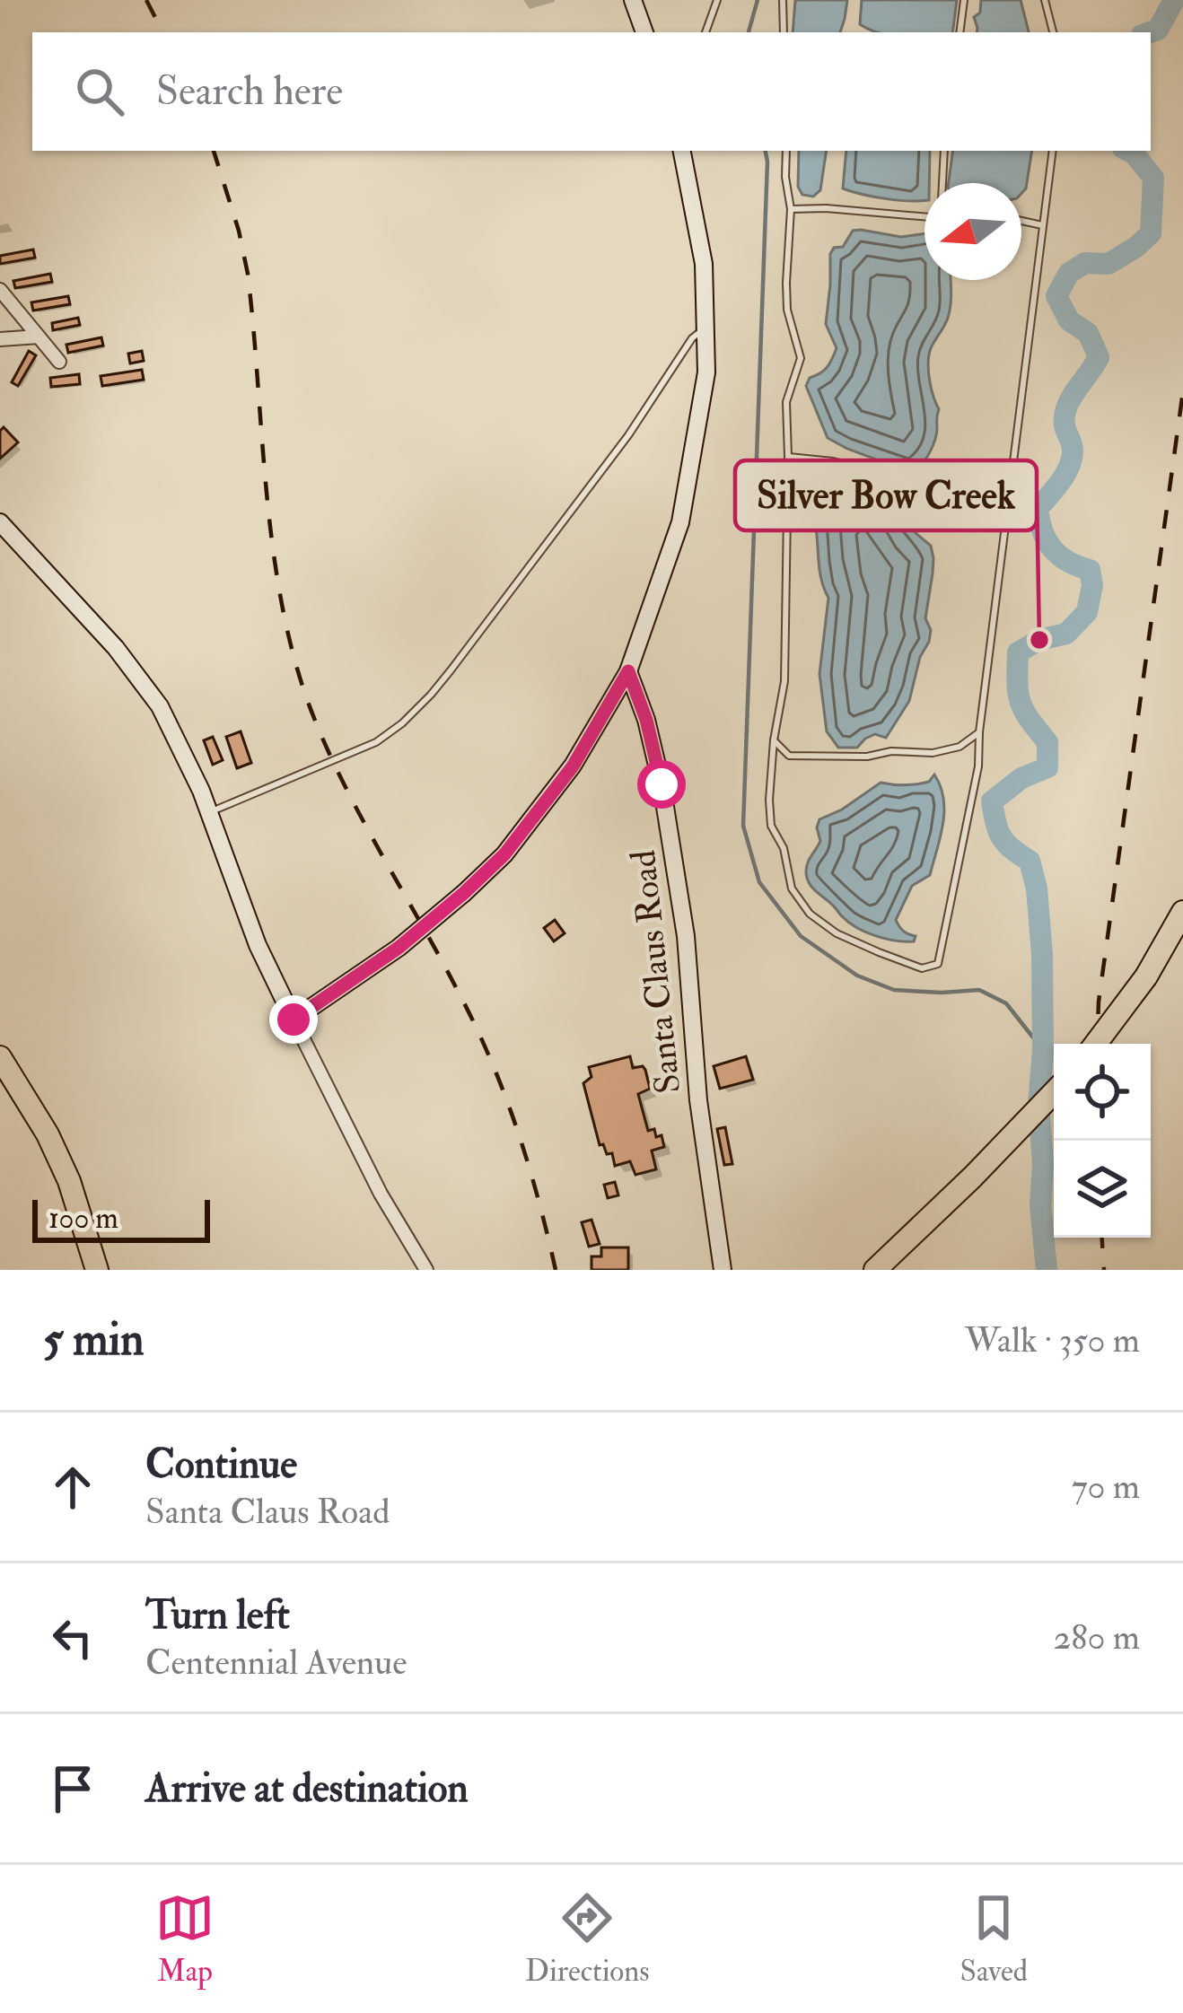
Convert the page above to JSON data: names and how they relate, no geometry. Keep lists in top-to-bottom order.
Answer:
{
  "streets": {
    "street": ["Santa Claus Road"]
  },
  "places": ["Silver Bow Creek"],
  "scale_bar": "100 m",
  "north": "left",
  "page": {
    "search": "Search here",
    "scale": "100 m",
    "heading": ["5 min", "Walk · 350 m"],
    "list": [
      ["Continue", "Santa Claus Road", "70 m"],
      ["Turn left", "Centennial Avenue", "280 m"],
      "Arrive at destination"
    ],
    "nav": ["Map", "Directions", "Saved"]
  }
}
